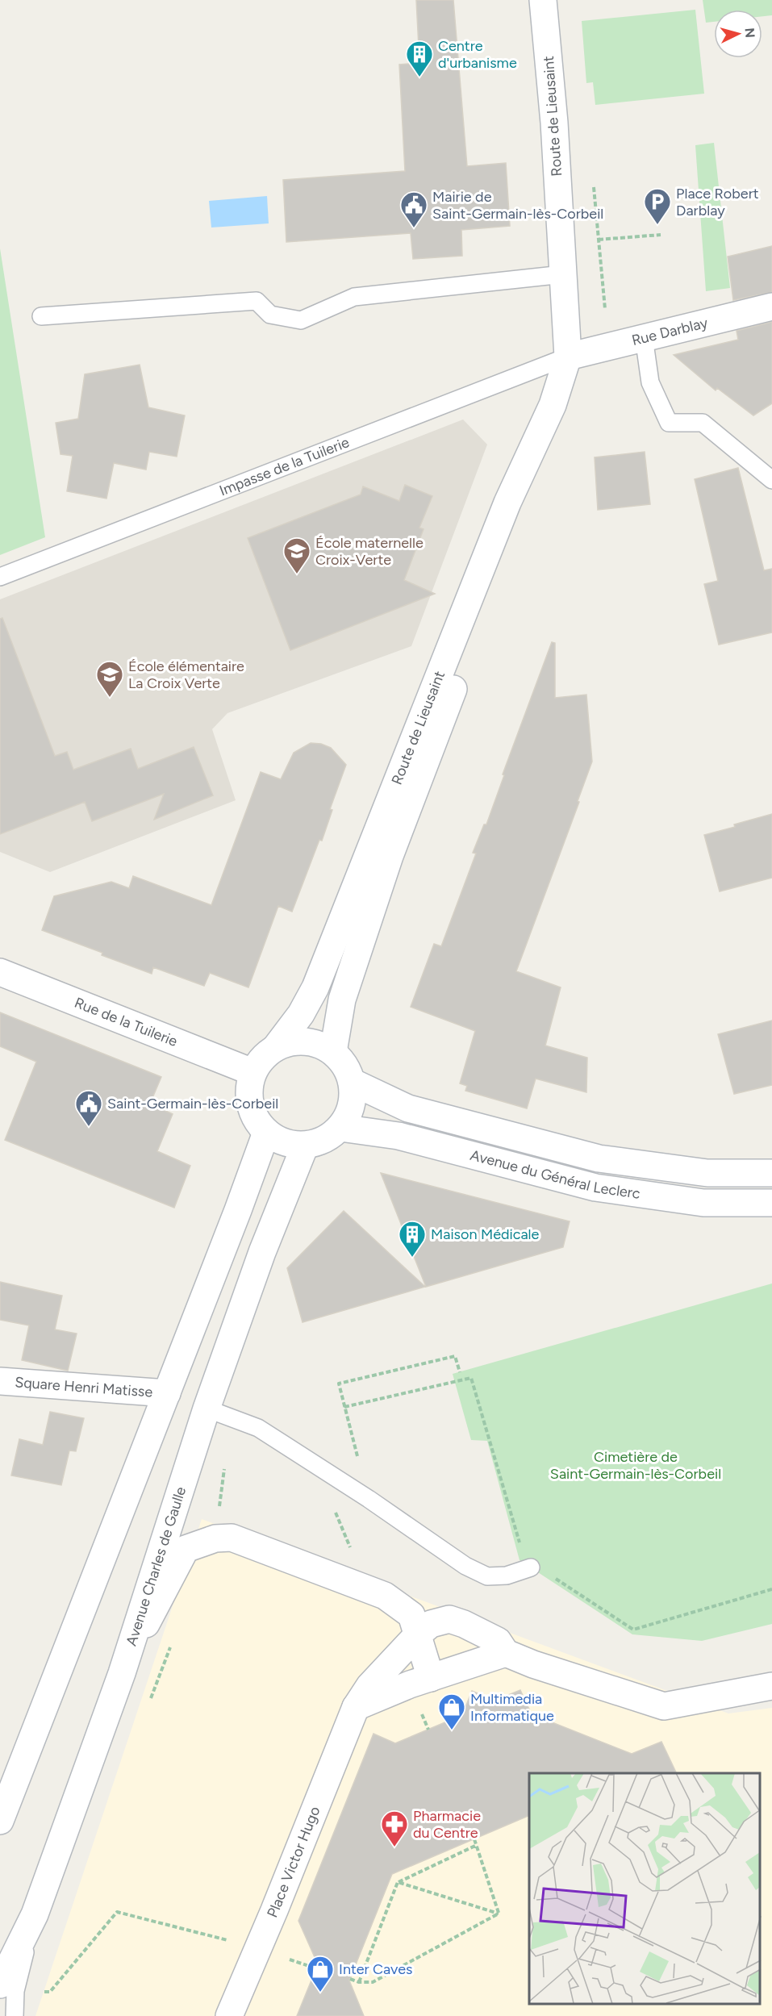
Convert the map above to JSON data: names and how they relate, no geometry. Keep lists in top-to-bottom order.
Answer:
{
  "streets": {
    "main road": [
      "Route de Lieusaint",
      "Rue Darblay",
      "Rue de la Tuilerie",
      "Avenue du Général Leclerc",
      "Square Henri Matisse",
      "Avenue Charles de Gaulle",
      "Place Victor Hugo"
    ],
    "lane": ["Impasse de la Tuilerie"]
  },
  "crossings": [
    ["Route de Lieusaint", "Rue Darblay"],
    ["Route de Lieusaint", "Impasse de la Tuilerie"],
    ["Route de Lieusaint", "Rue de la Tuilerie"],
    ["Route de Lieusaint", "Avenue du Général Leclerc"],
    ["Route de Lieusaint", "Avenue Charles de Gaulle"],
    ["Rue Darblay", "Impasse de la Tuilerie"],
    ["Rue de la Tuilerie", "Avenue du Général Leclerc"],
    ["Rue de la Tuilerie", "Avenue Charles de Gaulle"],
    ["Avenue du Général Leclerc", "Avenue Charles de Gaulle"]
  ],
  "parks": ["Cimetière de Saint-Germain-lès-Corbeil"],
  "places": {
    "building": ["Centre d'urbanisme", "Maison Médicale"],
    "parking": ["Place Robert Darblay"],
    "public building": ["Mairie de Saint-Germain-lès-Corbeil", "Saint-Germain-lès-Corbeil"],
    "school or university": ["École maternelle Croix-Verte", "École élémentaire La Croix Verte"],
    "shop": ["Multimedia Informatique", "Inter Caves"],
    "pharmacy": ["Pharmacie du Centre"]
  },
  "north": "right"
}
